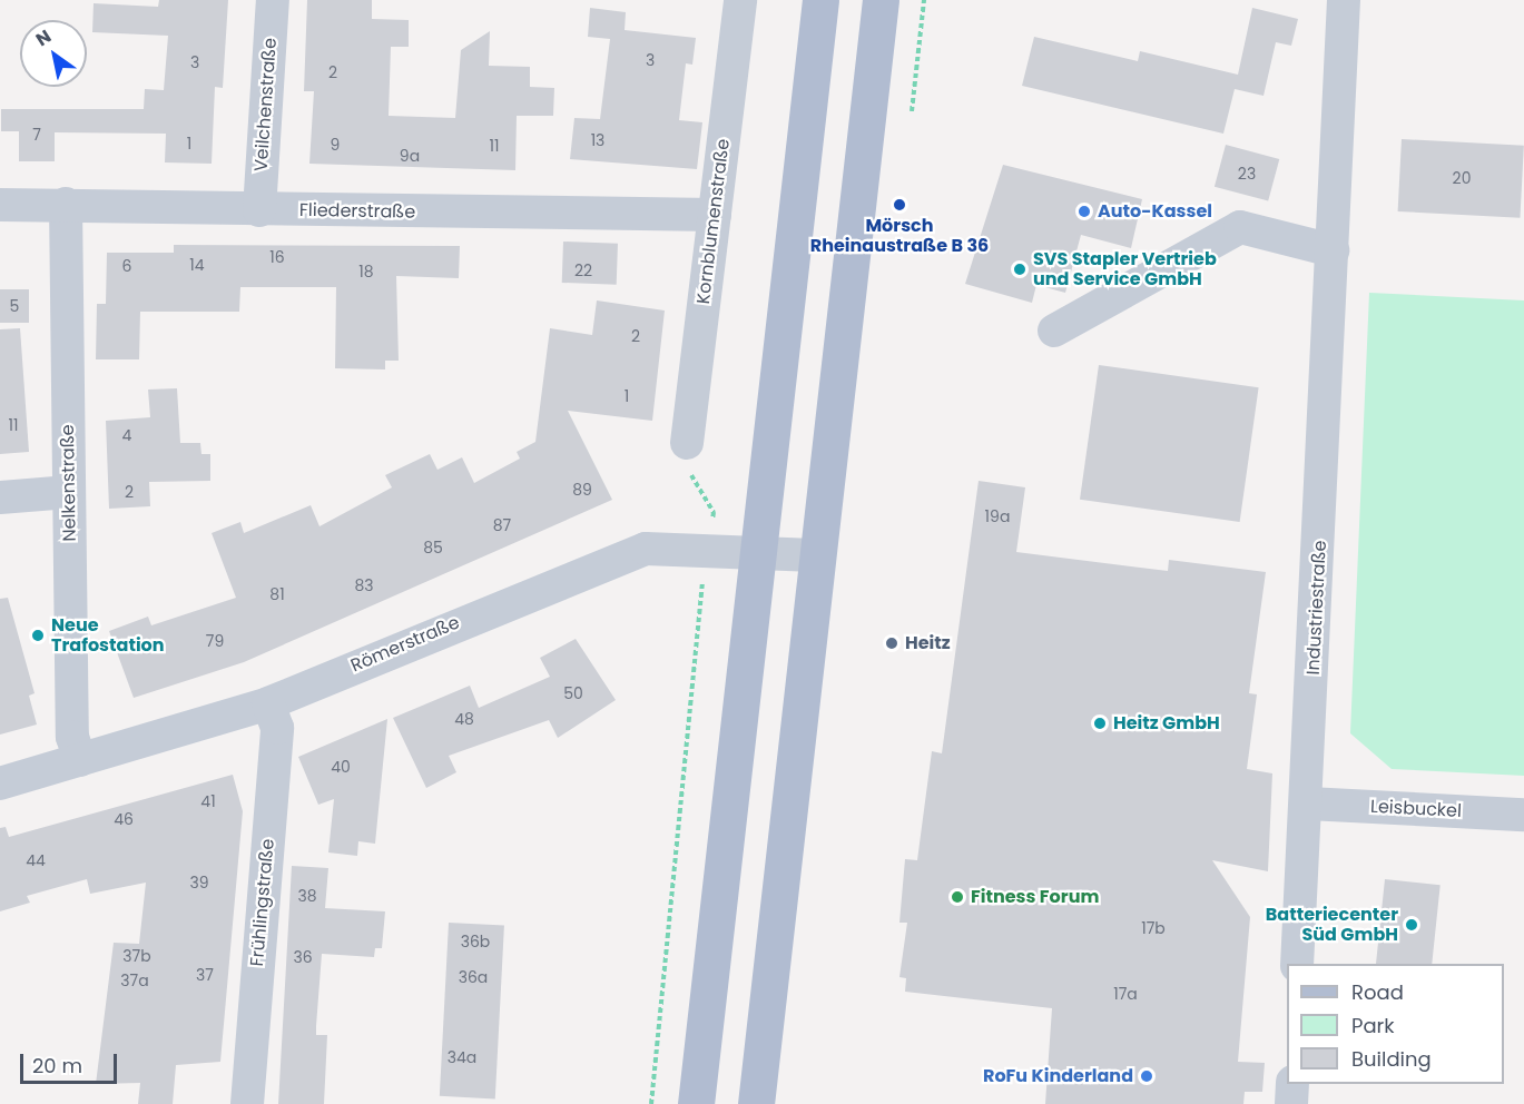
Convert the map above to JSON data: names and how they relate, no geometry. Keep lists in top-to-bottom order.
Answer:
{
  "streets": {
    "street": [
      "Veilchenstraße",
      "Fliederstraße",
      "Kornblumenstraße",
      "Nelkenstraße",
      "Industriestraße",
      "Römerstraße",
      "Leisbuckel",
      "Frühlingstraße"
    ]
  },
  "crossings": [
    ["Veilchenstraße", "Fliederstraße"],
    ["Fliederstraße", "Kornblumenstraße"],
    ["Fliederstraße", "Nelkenstraße"],
    ["Nelkenstraße", "Römerstraße"],
    ["Industriestraße", "Leisbuckel"],
    ["Römerstraße", "Frühlingstraße"]
  ],
  "places": [
    "Mörsch Rheinaustraße B 36",
    "Auto-Kassel",
    "SVS Stapler Vertrieb und Service GmbH",
    "Neue Trafostation",
    "Heitz",
    "Heitz GmbH",
    "Fitness Forum",
    "Batteriecenter Süd GmbH",
    "RoFu Kinderland"
  ],
  "house_numbers": [
    "3",
    "3",
    "2",
    "7",
    "13",
    "1",
    "9",
    "11",
    "9a",
    "23",
    "20",
    "16",
    "14",
    "6",
    "22",
    "18",
    "5",
    "2",
    "1",
    "11",
    "4",
    "89",
    "2",
    "19a",
    "87",
    "85",
    "83",
    "81",
    "79",
    "50",
    "48",
    "40",
    "41",
    "46",
    "44",
    "39",
    "38",
    "17b",
    "36b",
    "37b",
    "36",
    "37",
    "36a",
    "37a",
    "17a",
    "34a"
  ],
  "legend": ["Road", "Park", "Building"],
  "scale_bar": "20 m",
  "north": "top left"
}
